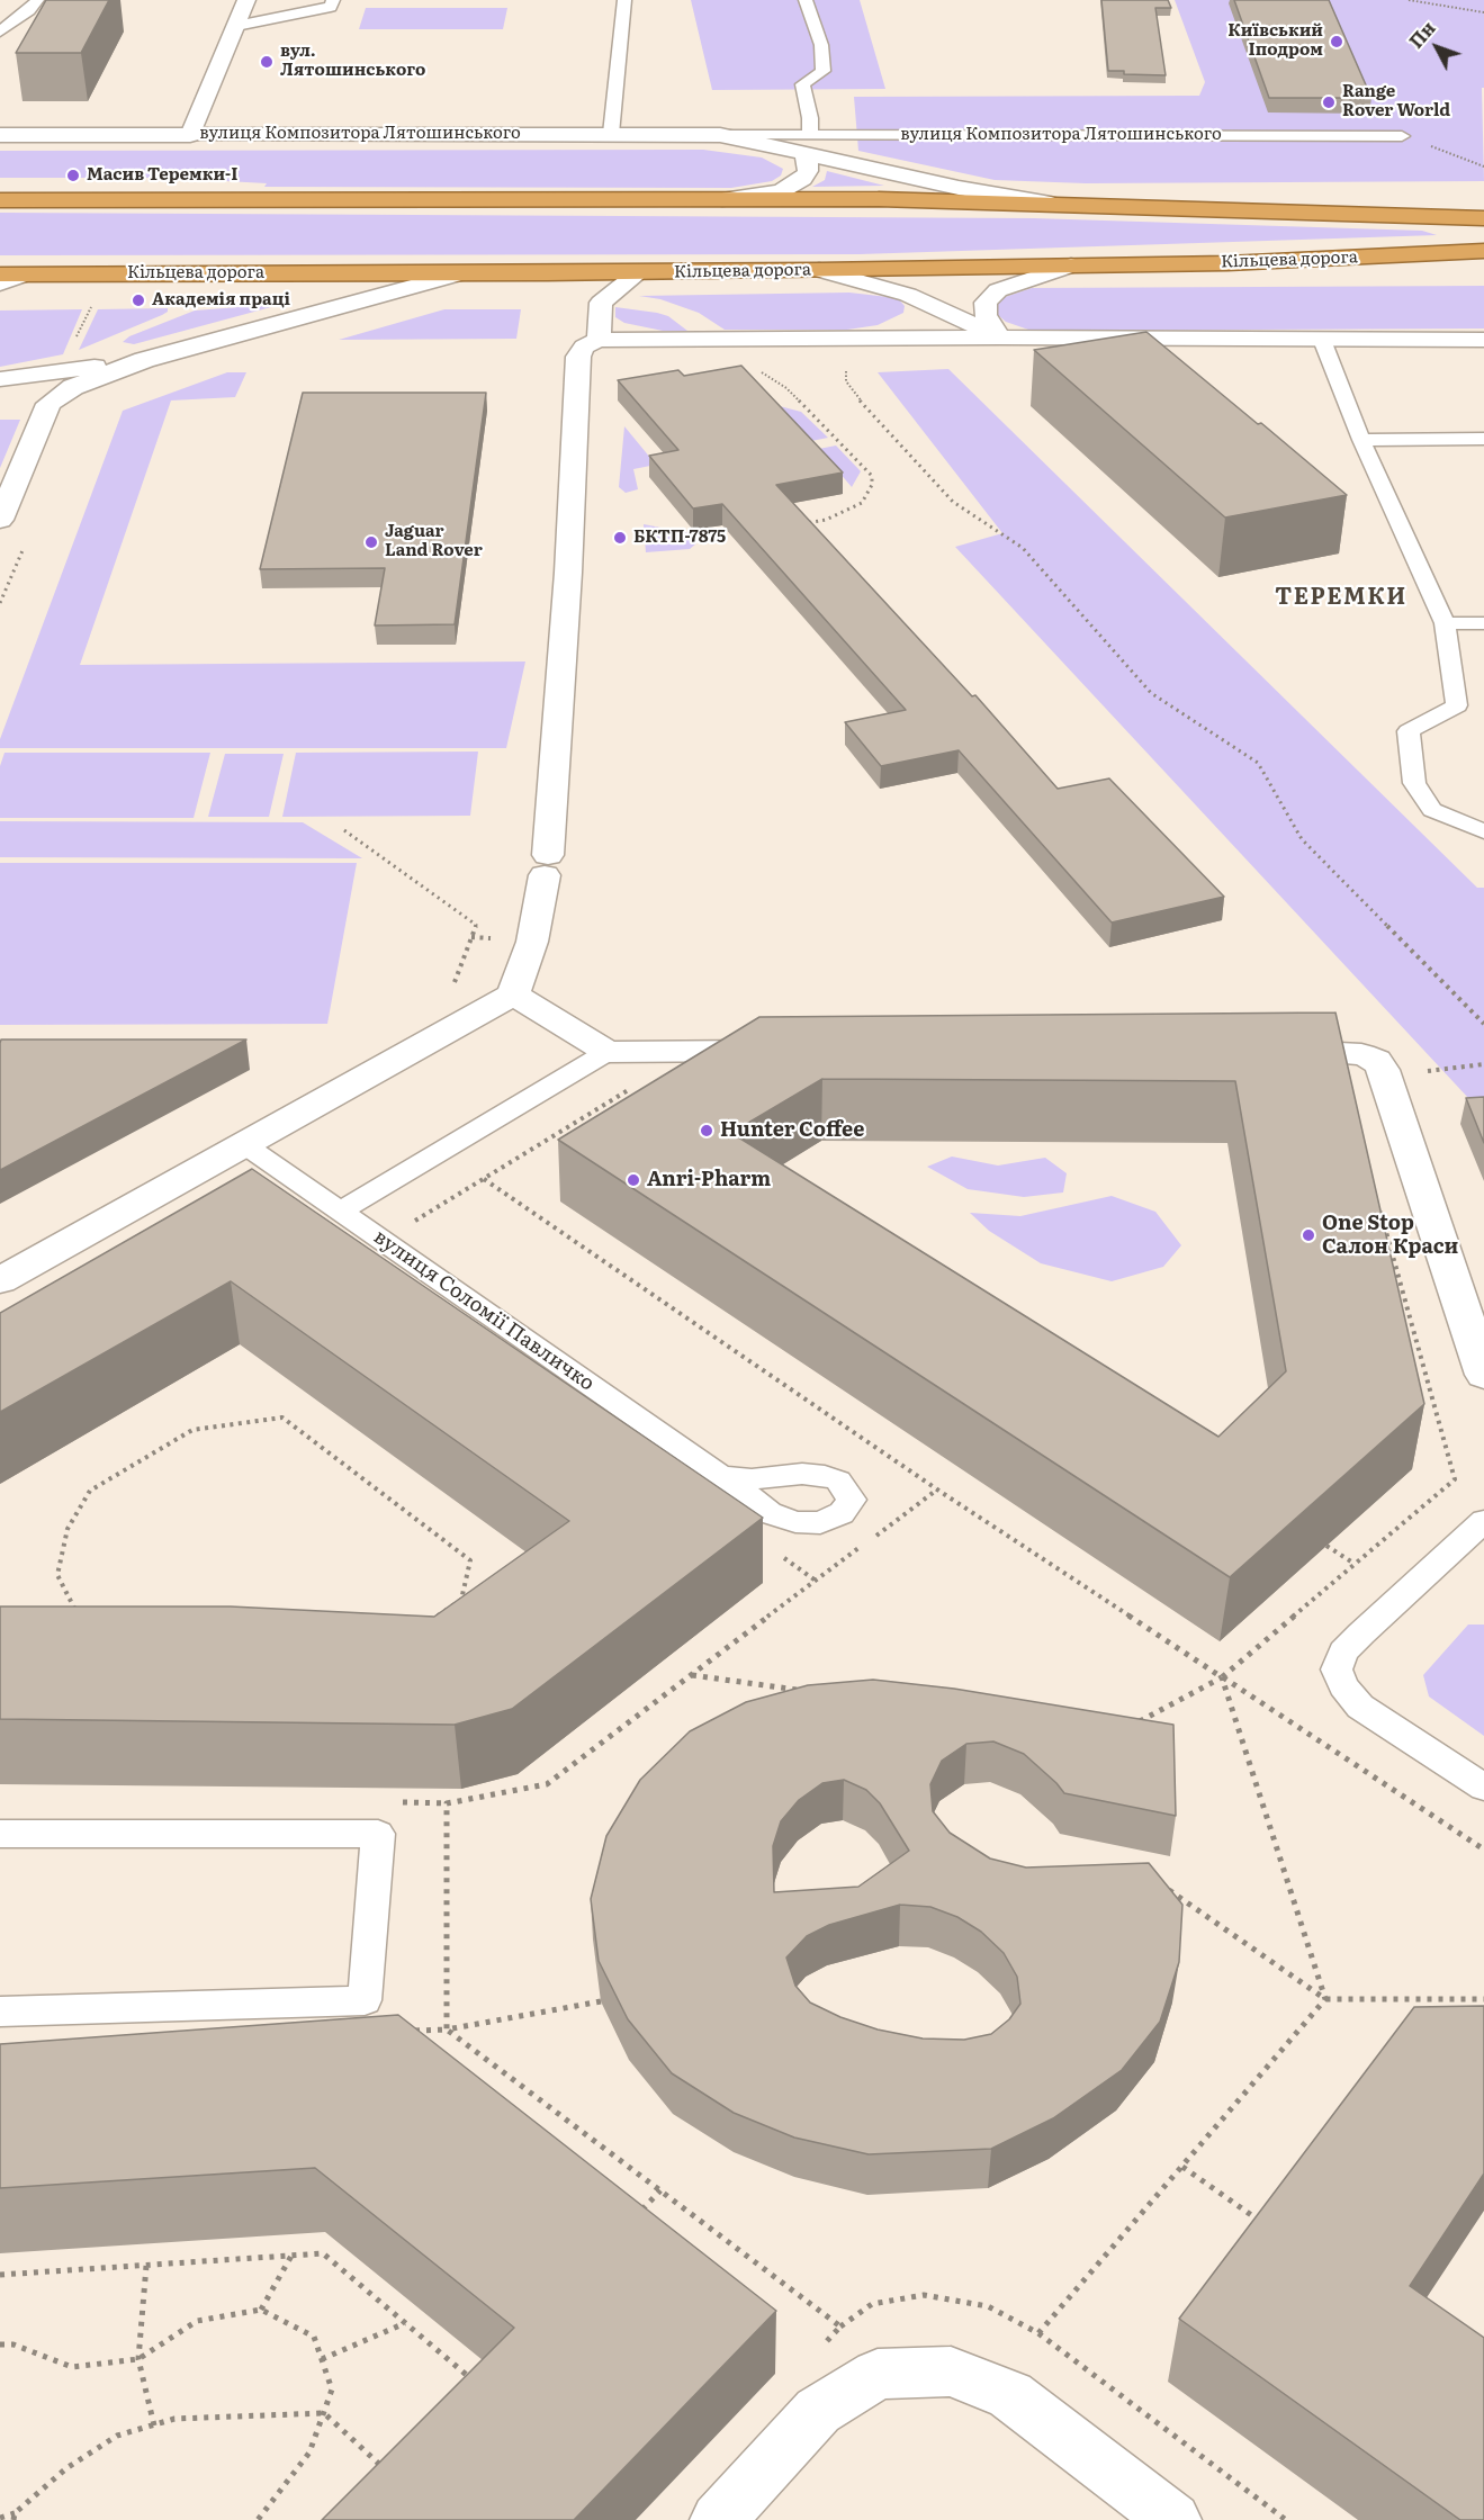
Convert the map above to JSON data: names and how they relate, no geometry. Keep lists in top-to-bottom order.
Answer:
{
  "streets": {
    "highway": ["Кільцева дорога"],
    "street": ["вулиця Композитора Лятошинського"],
    "lane": ["вулиця Соломії Павличко"]
  },
  "districts": ["ТЕРЕМКИ"],
  "places": [
    "Київський Іподром",
    "вул. Лятошинського",
    "Range Rover World",
    "Масив Теремки-I",
    "Академія праці",
    "БКТП-7875",
    "Jaguar Land Rover",
    "Hunter Coffee",
    "Anri-Pharm",
    "One Stop Салон Краси"
  ],
  "north": "top left"
}
